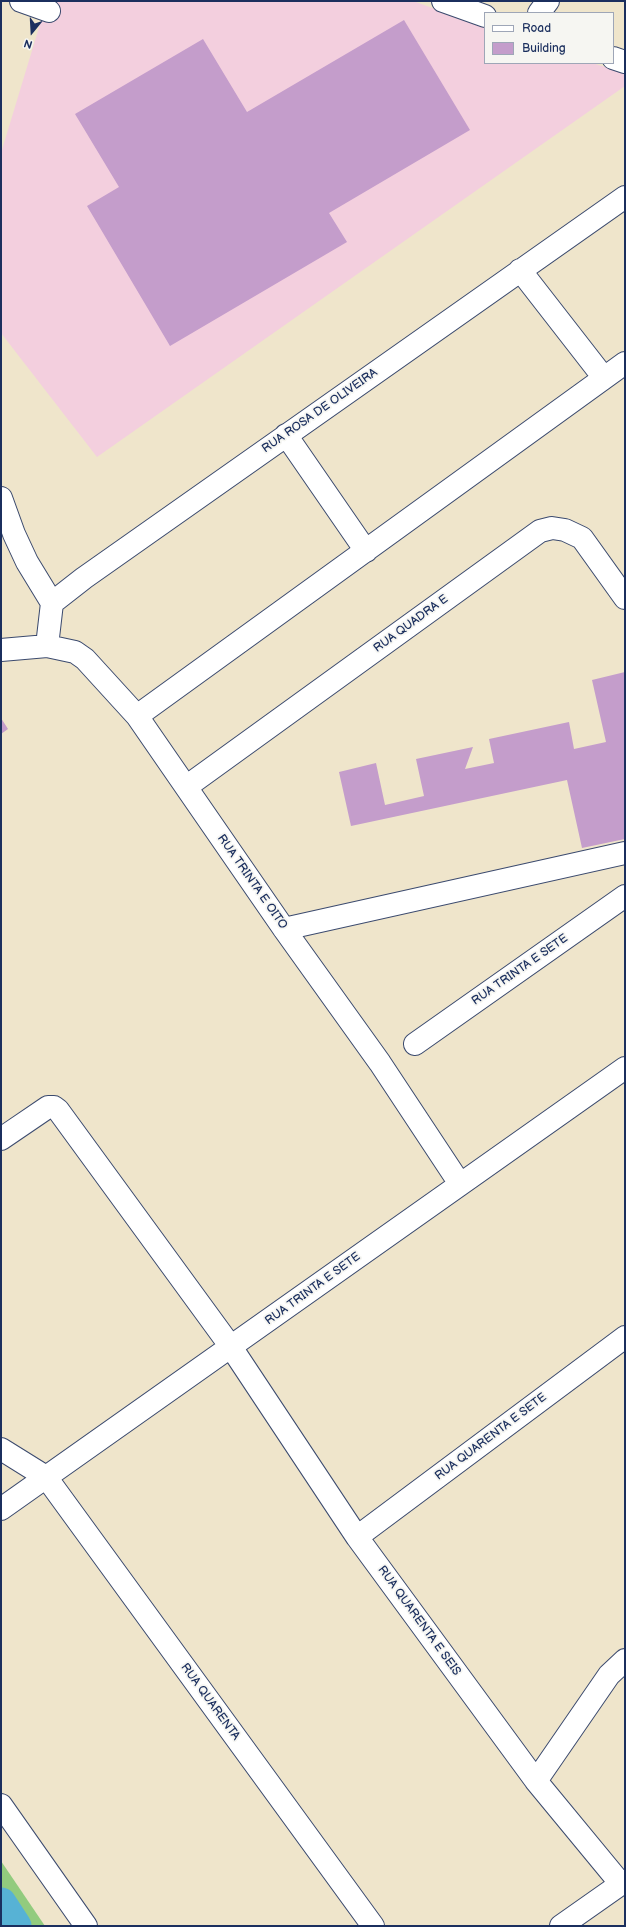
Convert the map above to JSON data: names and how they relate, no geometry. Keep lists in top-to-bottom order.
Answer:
{
  "streets": {
    "street": [
      "RUA ROSA DE OLIVEIRA",
      "RUA QUADRA E",
      "RUA TRINTA E OITO",
      "RUA TRINTA E SETE",
      "RUA QUARENTA E SETE",
      "RUA QUARENTA E SEIS",
      "RUA QUARENTA"
    ]
  },
  "crossings": [
    ["RUA QUADRA E", "RUA TRINTA E OITO"],
    ["RUA TRINTA E OITO", "RUA TRINTA E SETE"],
    ["RUA TRINTA E SETE", "RUA QUARENTA E SEIS"],
    ["RUA TRINTA E SETE", "RUA QUARENTA"],
    ["RUA QUARENTA E SETE", "RUA QUARENTA E SEIS"]
  ],
  "legend": ["Road", "Building"],
  "north": "bottom"
}
